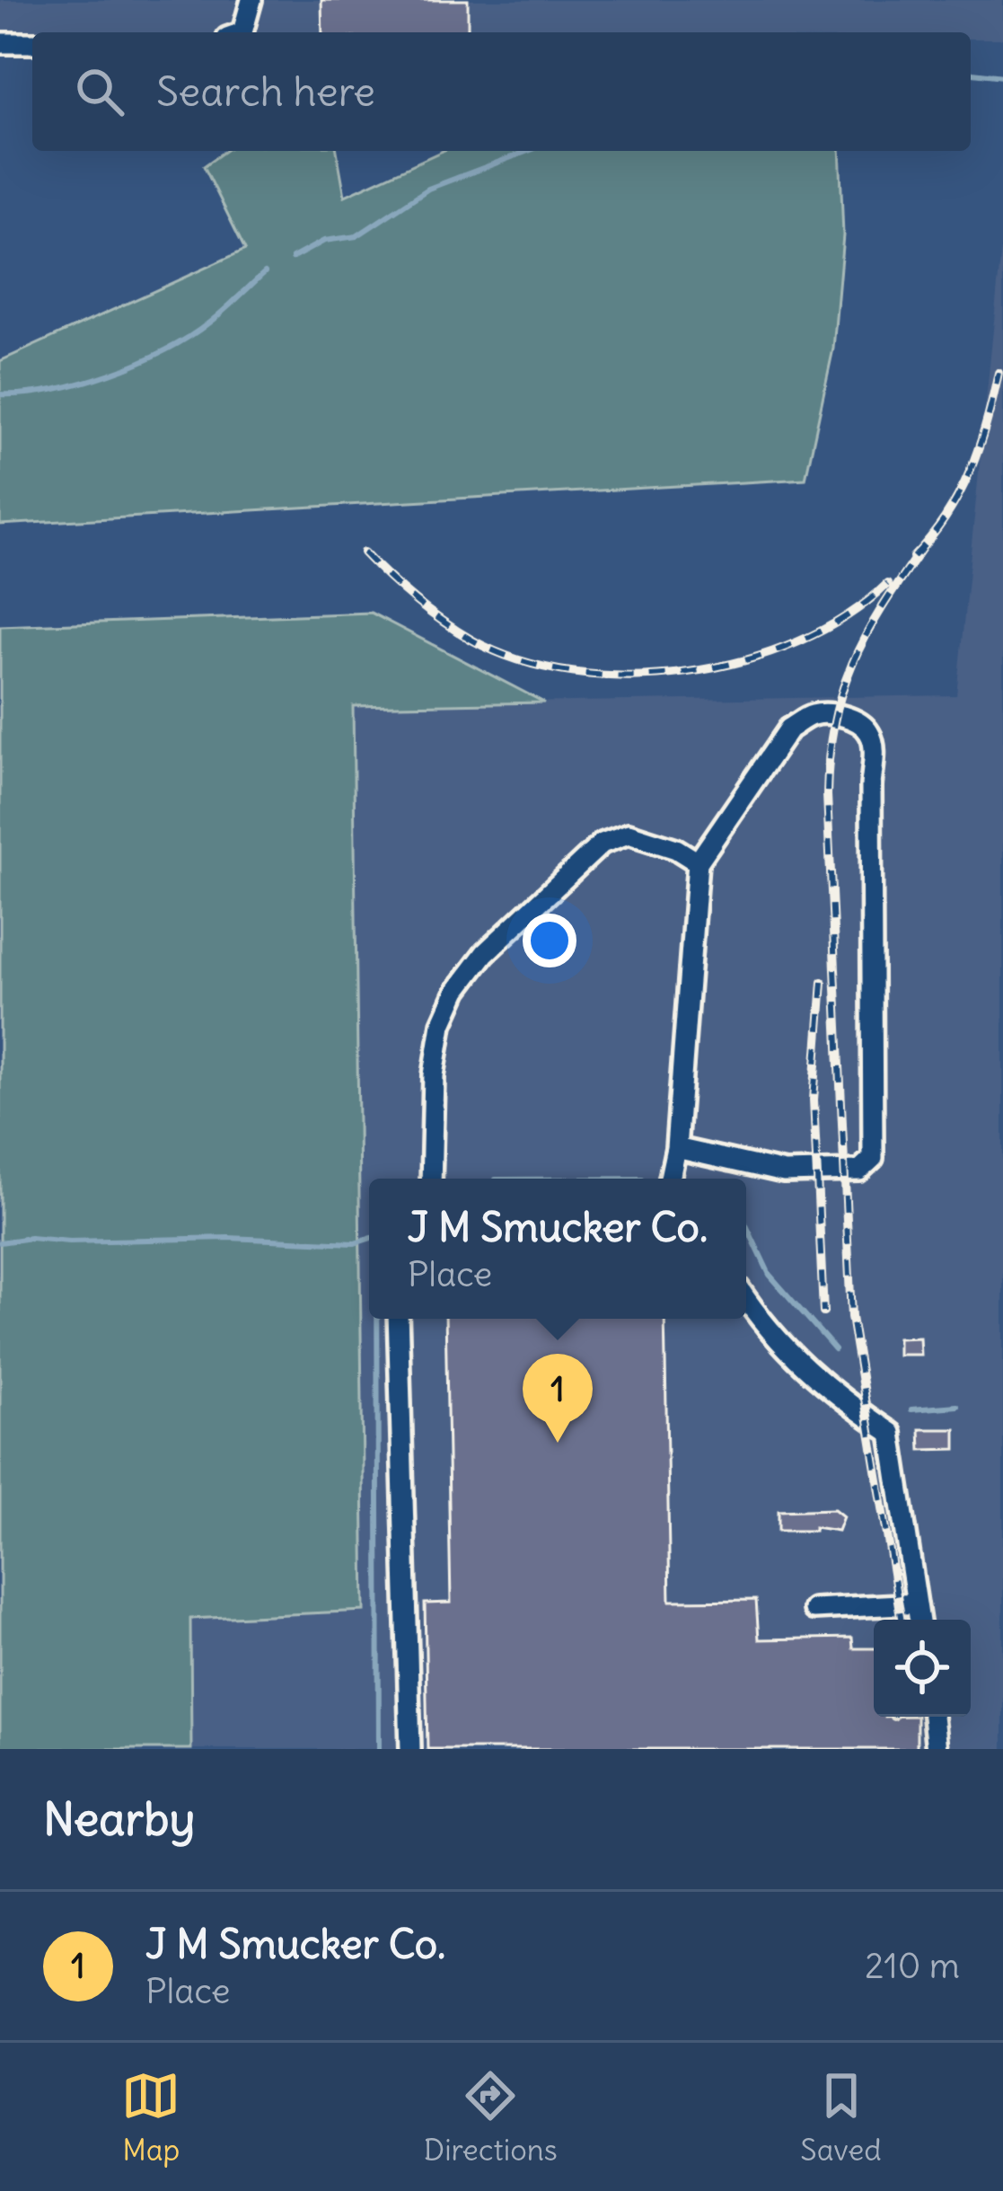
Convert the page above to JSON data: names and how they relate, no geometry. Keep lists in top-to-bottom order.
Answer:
{
  "page": {
    "search": "Search here",
    "popup": ["J M Smucker Co.", "Place"],
    "pins": "1",
    "heading": "Nearby",
    "list": [
      {
        "mark": "1",
        "name": "J M Smucker Co.",
        "note": "Place",
        "value": "210 m"
      }
    ],
    "nav": ["Map", "Directions", "Saved"]
  }
}
